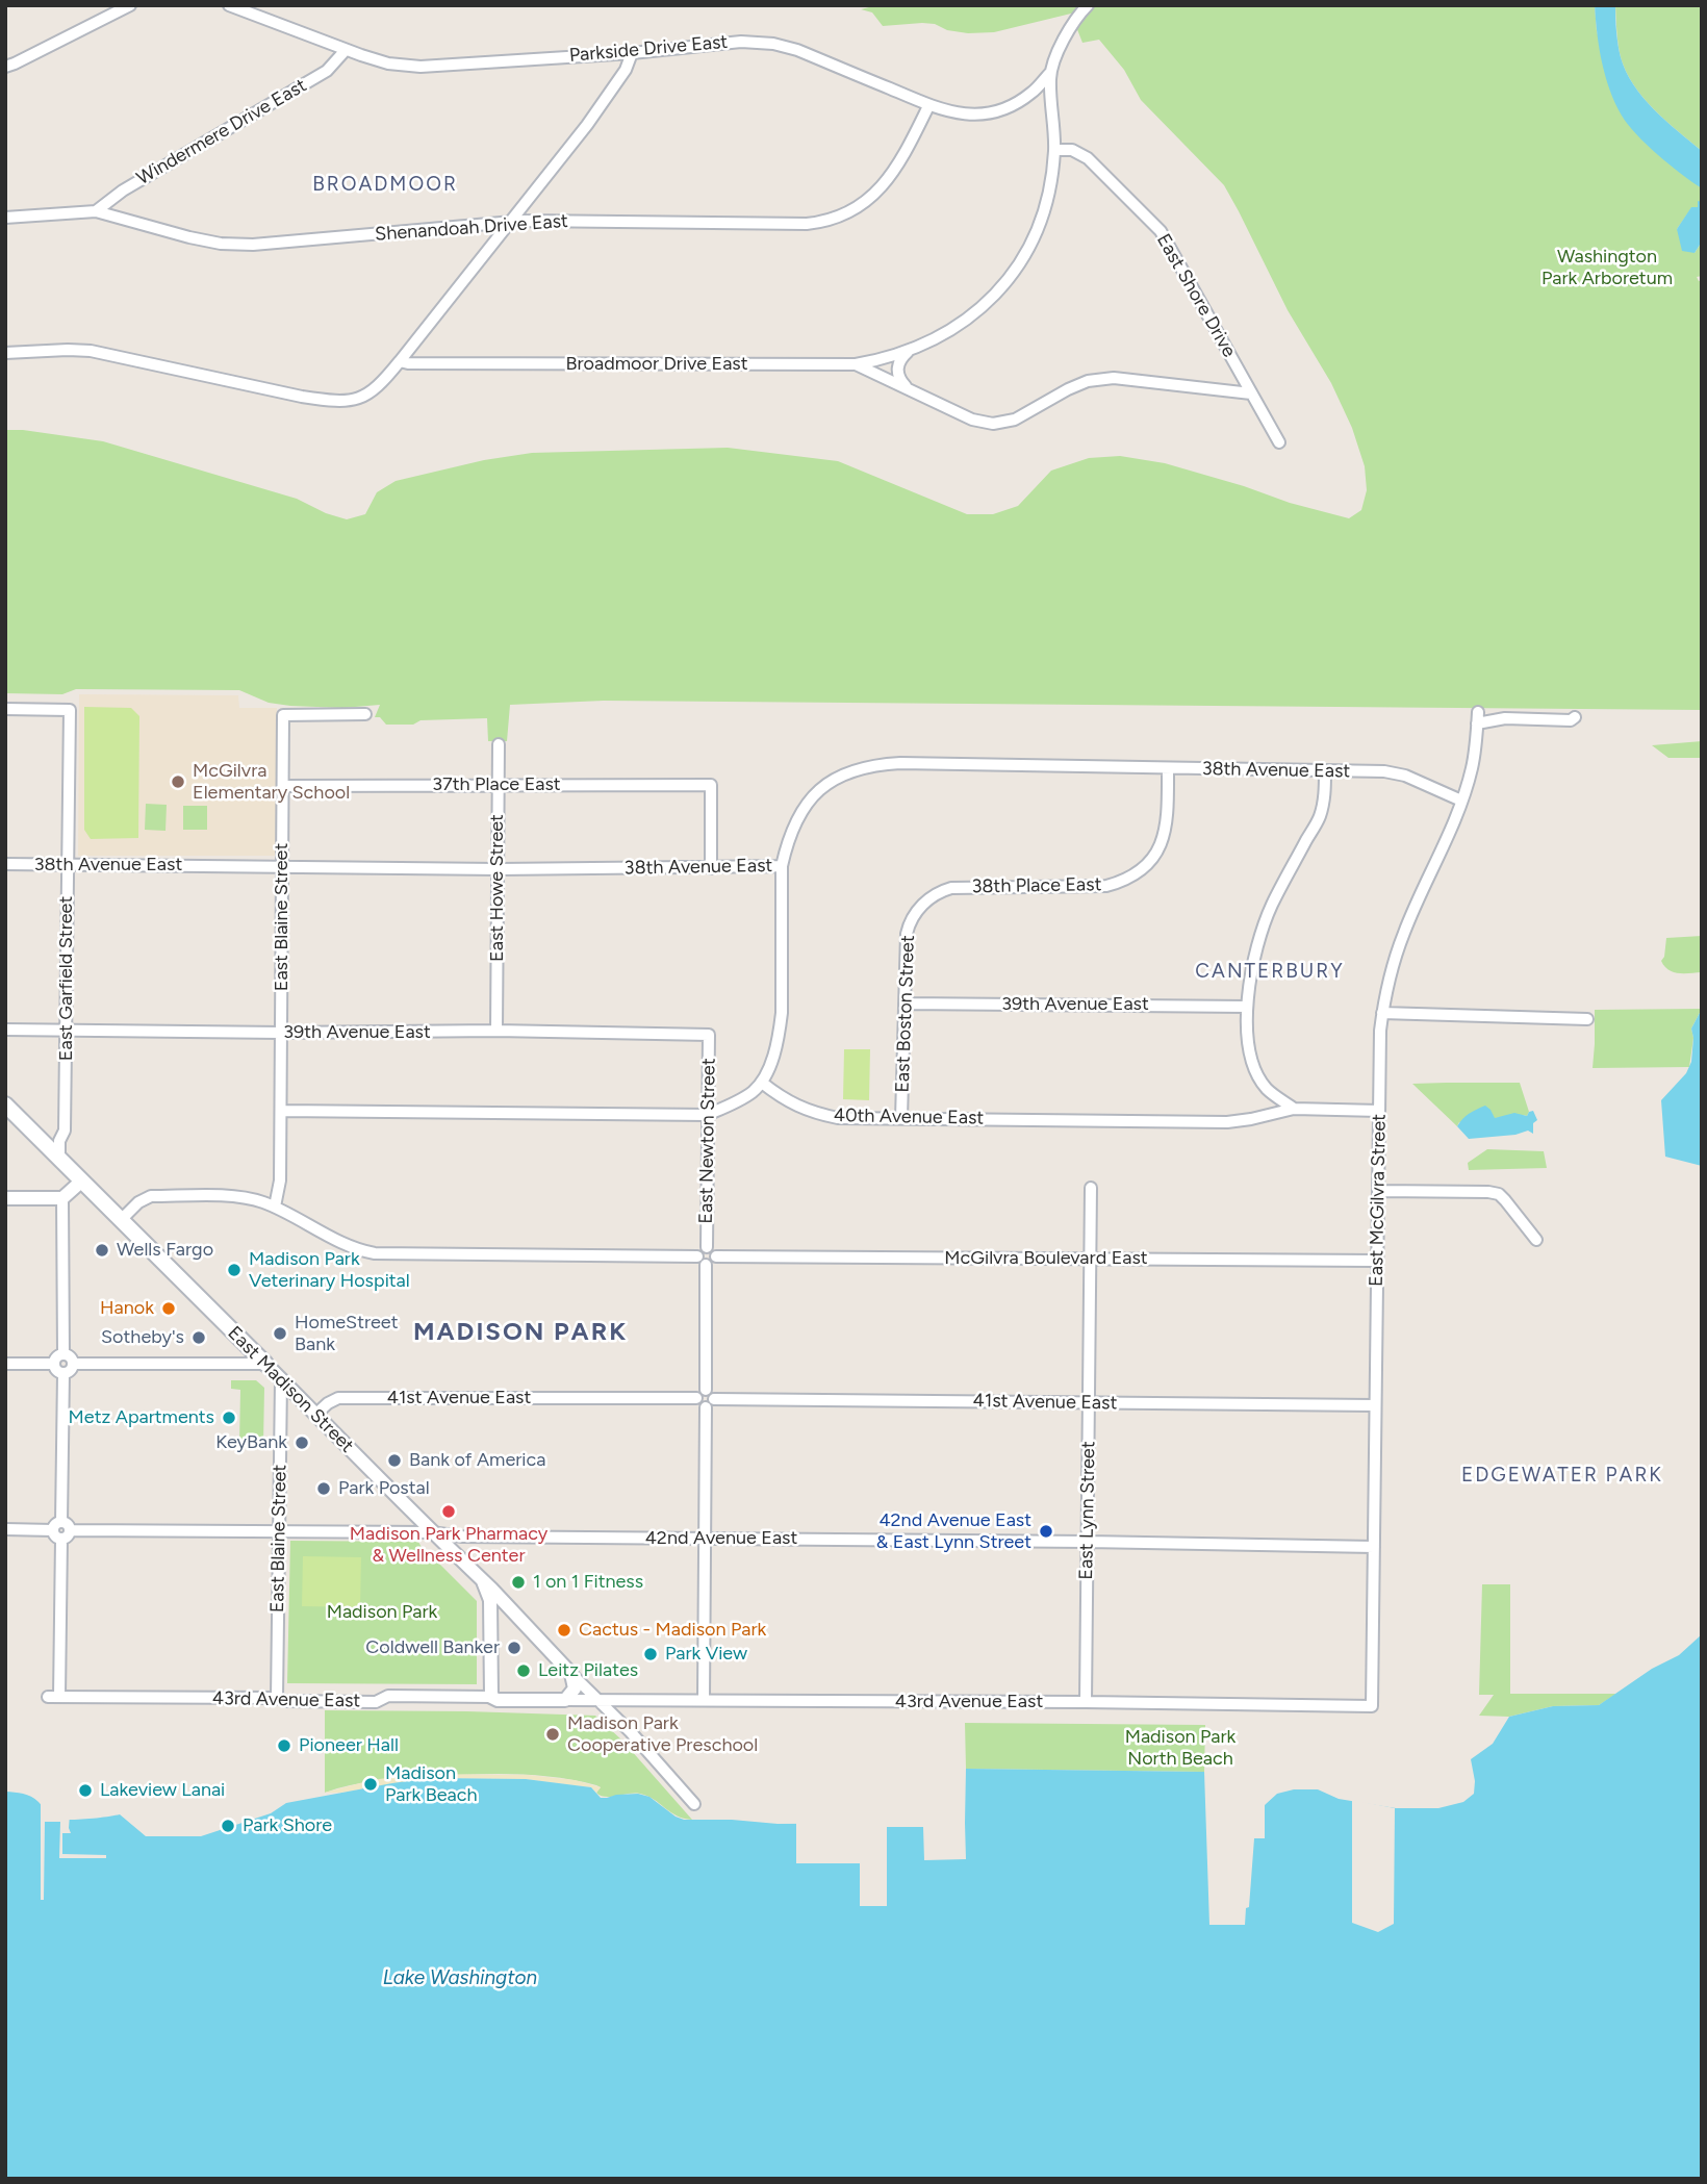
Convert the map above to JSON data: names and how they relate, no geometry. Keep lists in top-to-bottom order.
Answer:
{
  "streets": {
    "main road": ["East Madison Street"],
    "street": [
      "Parkside Drive East",
      "Windermere Drive East",
      "Shenandoah Drive East",
      "East Shore Drive",
      "Broadmoor Drive East",
      "38th Avenue East",
      "37th Place East",
      "38th Place East",
      "East Howe Street",
      "East Blaine Street",
      "East Garfield Street",
      "39th Avenue East",
      "East Boston Street",
      "40th Avenue East",
      "East Newton Street",
      "East McGilvra Street",
      "McGilvra Boulevard East",
      "41st Avenue East",
      "East Lynn Street",
      "42nd Avenue East",
      "43rd Avenue East"
    ]
  },
  "crossings": [
    ["Parkside Drive East", "Windermere Drive East"],
    ["Parkside Drive East", "Shenandoah Drive East"],
    ["Parkside Drive East", "Broadmoor Drive East"],
    ["Windermere Drive East", "Shenandoah Drive East"],
    ["East Shore Drive", "Broadmoor Drive East"],
    ["38th Avenue East", "37th Place East"],
    ["38th Avenue East", "38th Place East"],
    ["38th Avenue East", "East Howe Street"],
    ["38th Avenue East", "East Blaine Street"],
    ["38th Avenue East", "East Garfield Street"],
    ["38th Avenue East", "East McGilvra Street"],
    ["37th Place East", "East Howe Street"],
    ["37th Place East", "East Blaine Street"],
    ["38th Place East", "East Boston Street"],
    ["East Howe Street", "39th Avenue East"],
    ["East Blaine Street", "39th Avenue East"],
    ["East Blaine Street", "East Madison Street"],
    ["East Blaine Street", "42nd Avenue East"],
    ["East Blaine Street", "43rd Avenue East"],
    ["East Garfield Street", "39th Avenue East"],
    ["East Garfield Street", "East Madison Street"],
    ["39th Avenue East", "East Boston Street"],
    ["39th Avenue East", "East Newton Street"],
    ["East Boston Street", "40th Avenue East"],
    ["40th Avenue East", "East McGilvra Street"],
    ["East Newton Street", "McGilvra Boulevard East"],
    ["East McGilvra Street", "McGilvra Boulevard East"],
    ["East McGilvra Street", "41st Avenue East"],
    ["East McGilvra Street", "42nd Avenue East"],
    ["East McGilvra Street", "43rd Avenue East"],
    ["McGilvra Boulevard East", "East Lynn Street"],
    ["East Madison Street", "41st Avenue East"],
    ["East Madison Street", "42nd Avenue East"],
    ["East Madison Street", "43rd Avenue East"],
    ["41st Avenue East", "East Lynn Street"],
    ["East Lynn Street", "42nd Avenue East"],
    ["East Lynn Street", "43rd Avenue East"],
    ["42nd Avenue East", "43rd Avenue East"]
  ],
  "districts": [
    "BROADMOOR",
    "CANTERBURY",
    "MADISON PARK",
    "EDGEWATER PARK"
  ],
  "water": ["Lake Washington"],
  "parks": ["Washington Park Arboretum", "Madison Park", "Madison Park North Beach"],
  "places": [
    "McGilvra Elementary School",
    "Wells Fargo",
    "Madison Park Veterinary Hospital",
    "Hanok",
    "HomeStreet Bank",
    "Sotheby's",
    "Metz Apartments",
    "KeyBank",
    "Bank of America",
    "Park Postal",
    "Madison Park Pharmacy & Wellness Center",
    "42nd Avenue East & East Lynn Street",
    "1 on 1 Fitness",
    "Cactus - Madison Park",
    "Coldwell Banker",
    "Park View",
    "Leitz Pilates",
    "Madison Park Cooperative Preschool",
    "Pioneer Hall",
    "Madison Park Beach",
    "Lakeview Lanai",
    "Park Shore"
  ]
}
